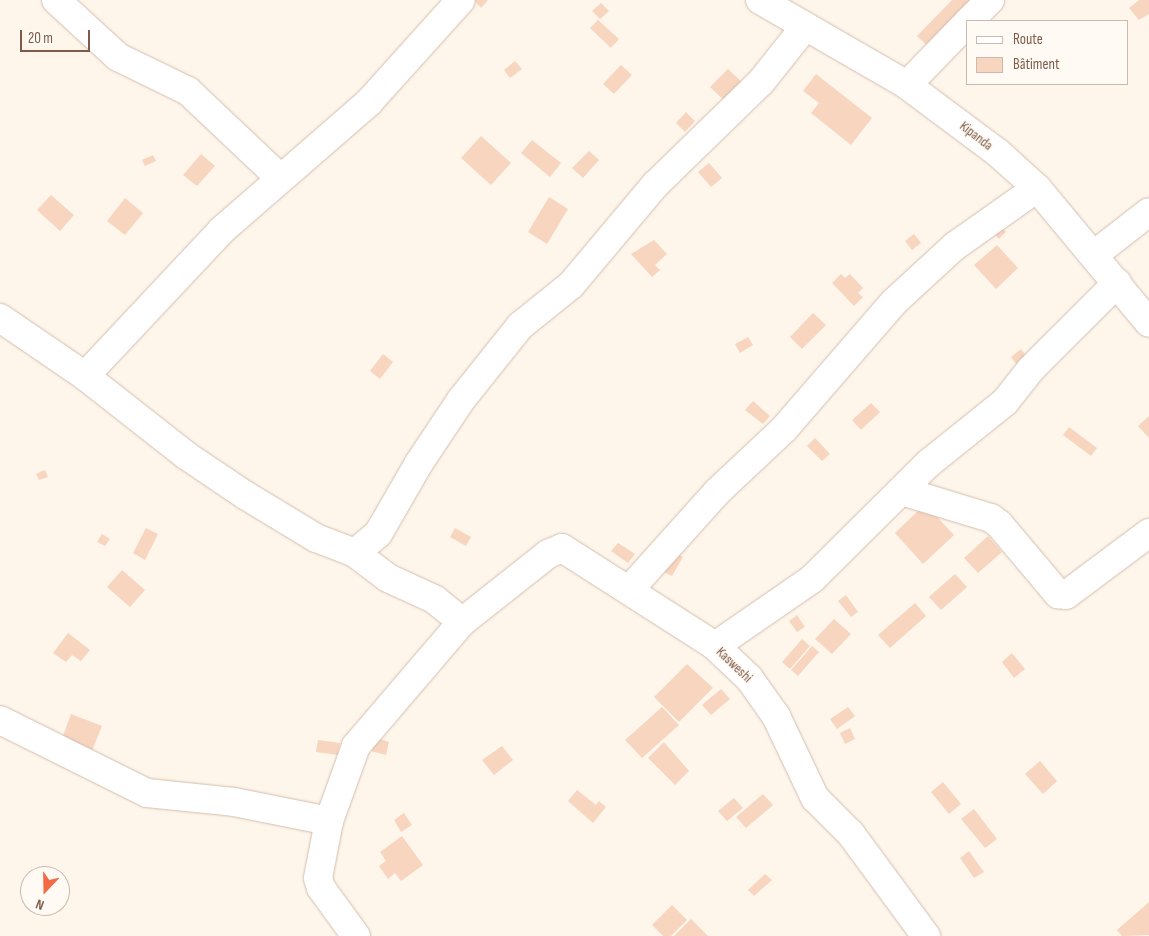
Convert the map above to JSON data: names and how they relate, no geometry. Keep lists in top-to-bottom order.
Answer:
{
  "streets": {
    "street": ["Kipanda", "Kasweshi"]
  },
  "legend": ["Route", "Bâtiment"],
  "scale_bar": "20 m",
  "north": "bottom"
}
